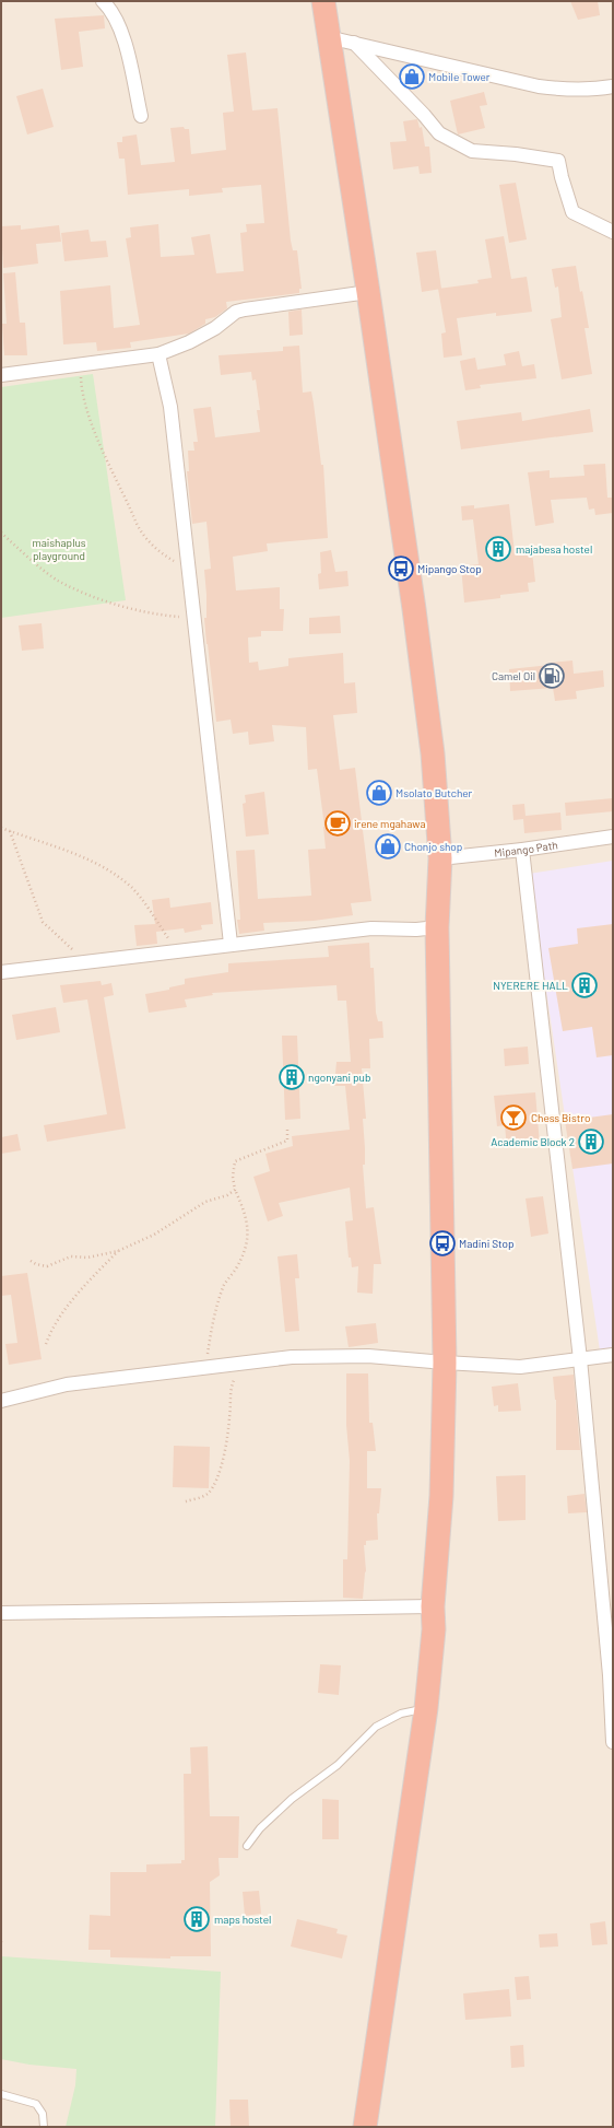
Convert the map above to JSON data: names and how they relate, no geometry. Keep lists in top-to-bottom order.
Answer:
{
  "streets": {
    "street": ["Mipango Path"]
  },
  "parks": ["maishaplus playground"],
  "places": {
    "shop": ["Mobile Tower", "Msolato Butcher", "Chonjo shop"],
    "building": [
      "majabesa hostel",
      "NYERERE HALL",
      "ngonyani pub",
      "Academic Block 2",
      "maps hostel"
    ],
    "bus stop": ["Mipango Stop", "Madini Stop"],
    "fuel station": ["Camel Oil"],
    "cafe": ["irene mgahawa"],
    "bar": ["Chess Bistro"]
  }
}
